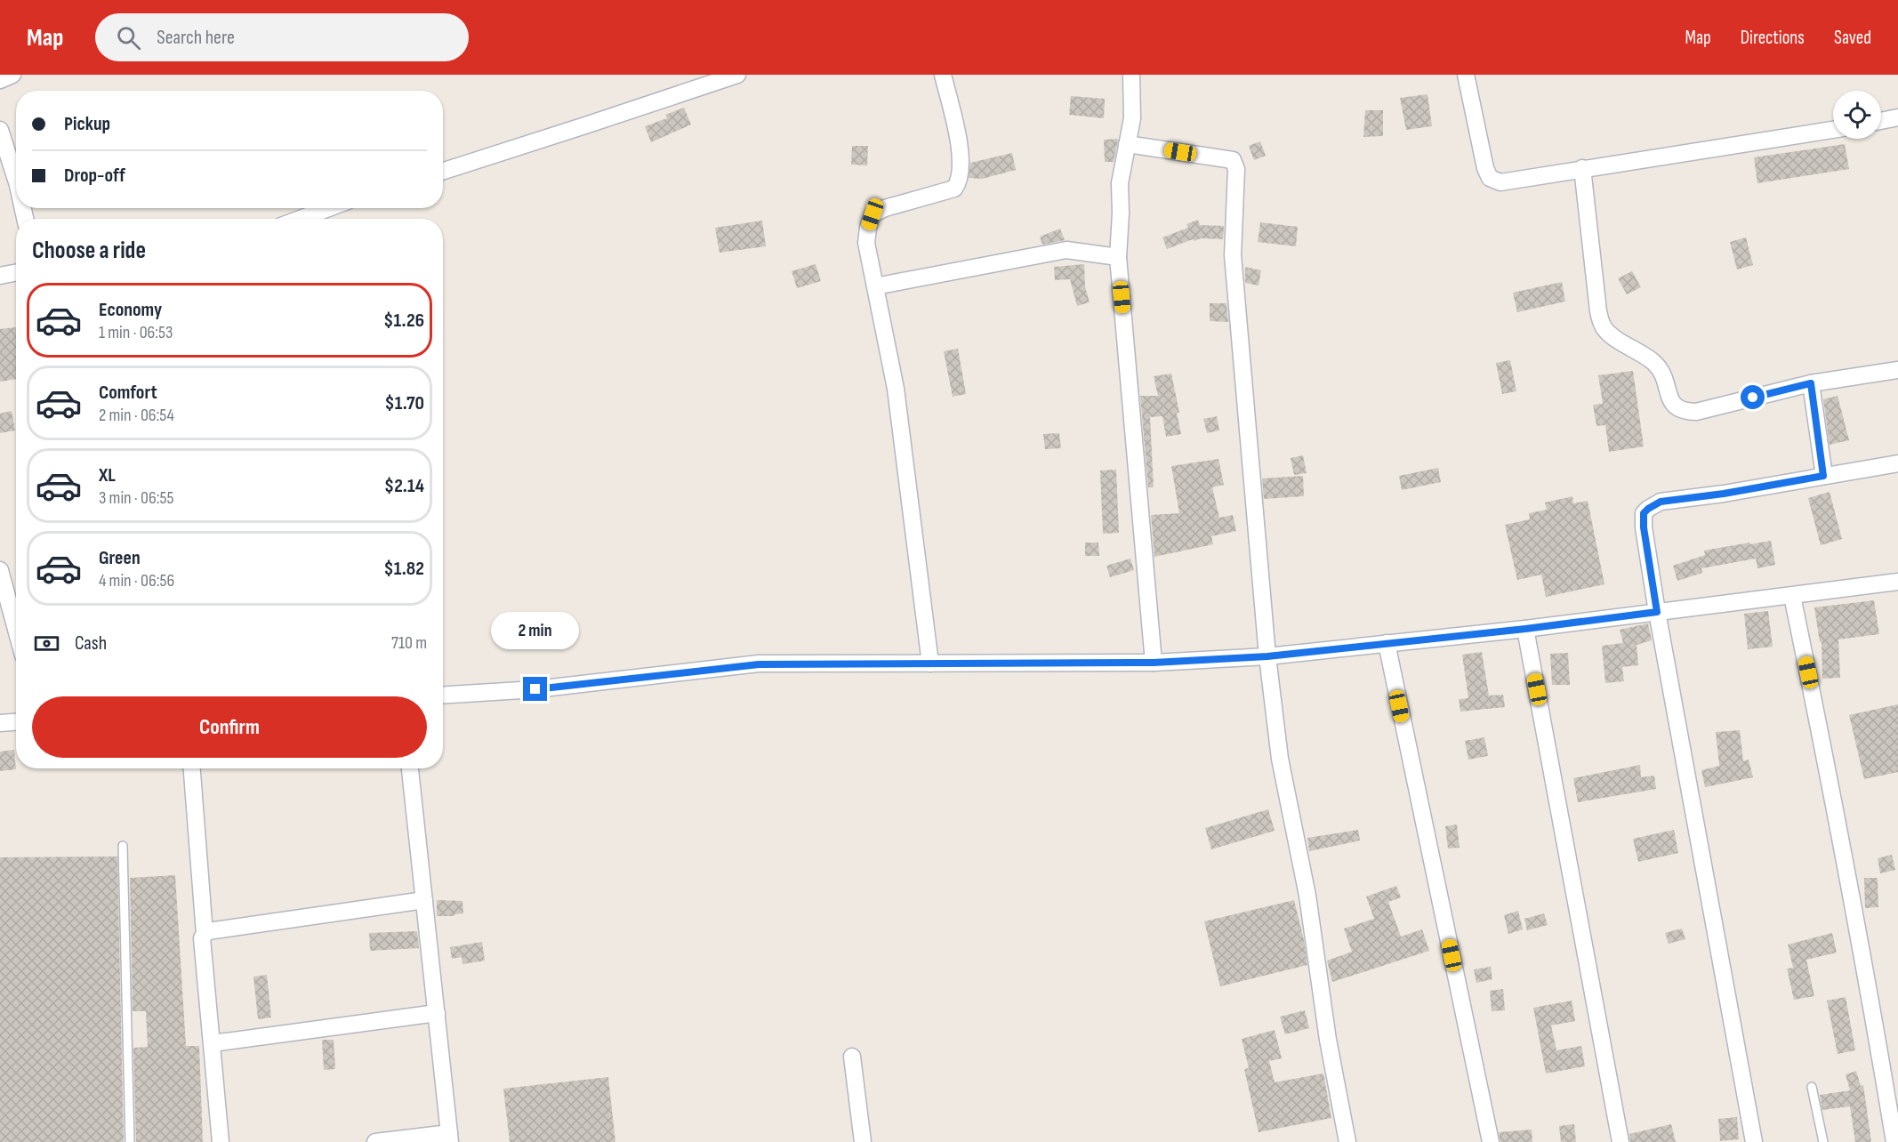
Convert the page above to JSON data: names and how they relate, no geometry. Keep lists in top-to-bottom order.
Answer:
{
  "page": {
    "header": "Map",
    "search": "Search here",
    "nav": ["Map", "Directions", "Saved"],
    "banner": ["Pickup", "Drop-off"],
    "heading": "Choose a ride",
    "list": [
      {
        "name": "Economy",
        "note": "1 min · 06:53",
        "value": "$1.26"
      },
      {
        "name": "Comfort",
        "note": "2 min · 06:54",
        "value": "$1.70"
      },
      {
        "name": "XL",
        "note": "3 min · 06:55",
        "value": "$2.14"
      },
      {
        "name": "Green",
        "note": "4 min · 06:56",
        "value": "$1.82"
      }
    ],
    "bubble": "2 min",
    "pay": ["Cash", "710 m"],
    "buttons": "Confirm"
  }
}
